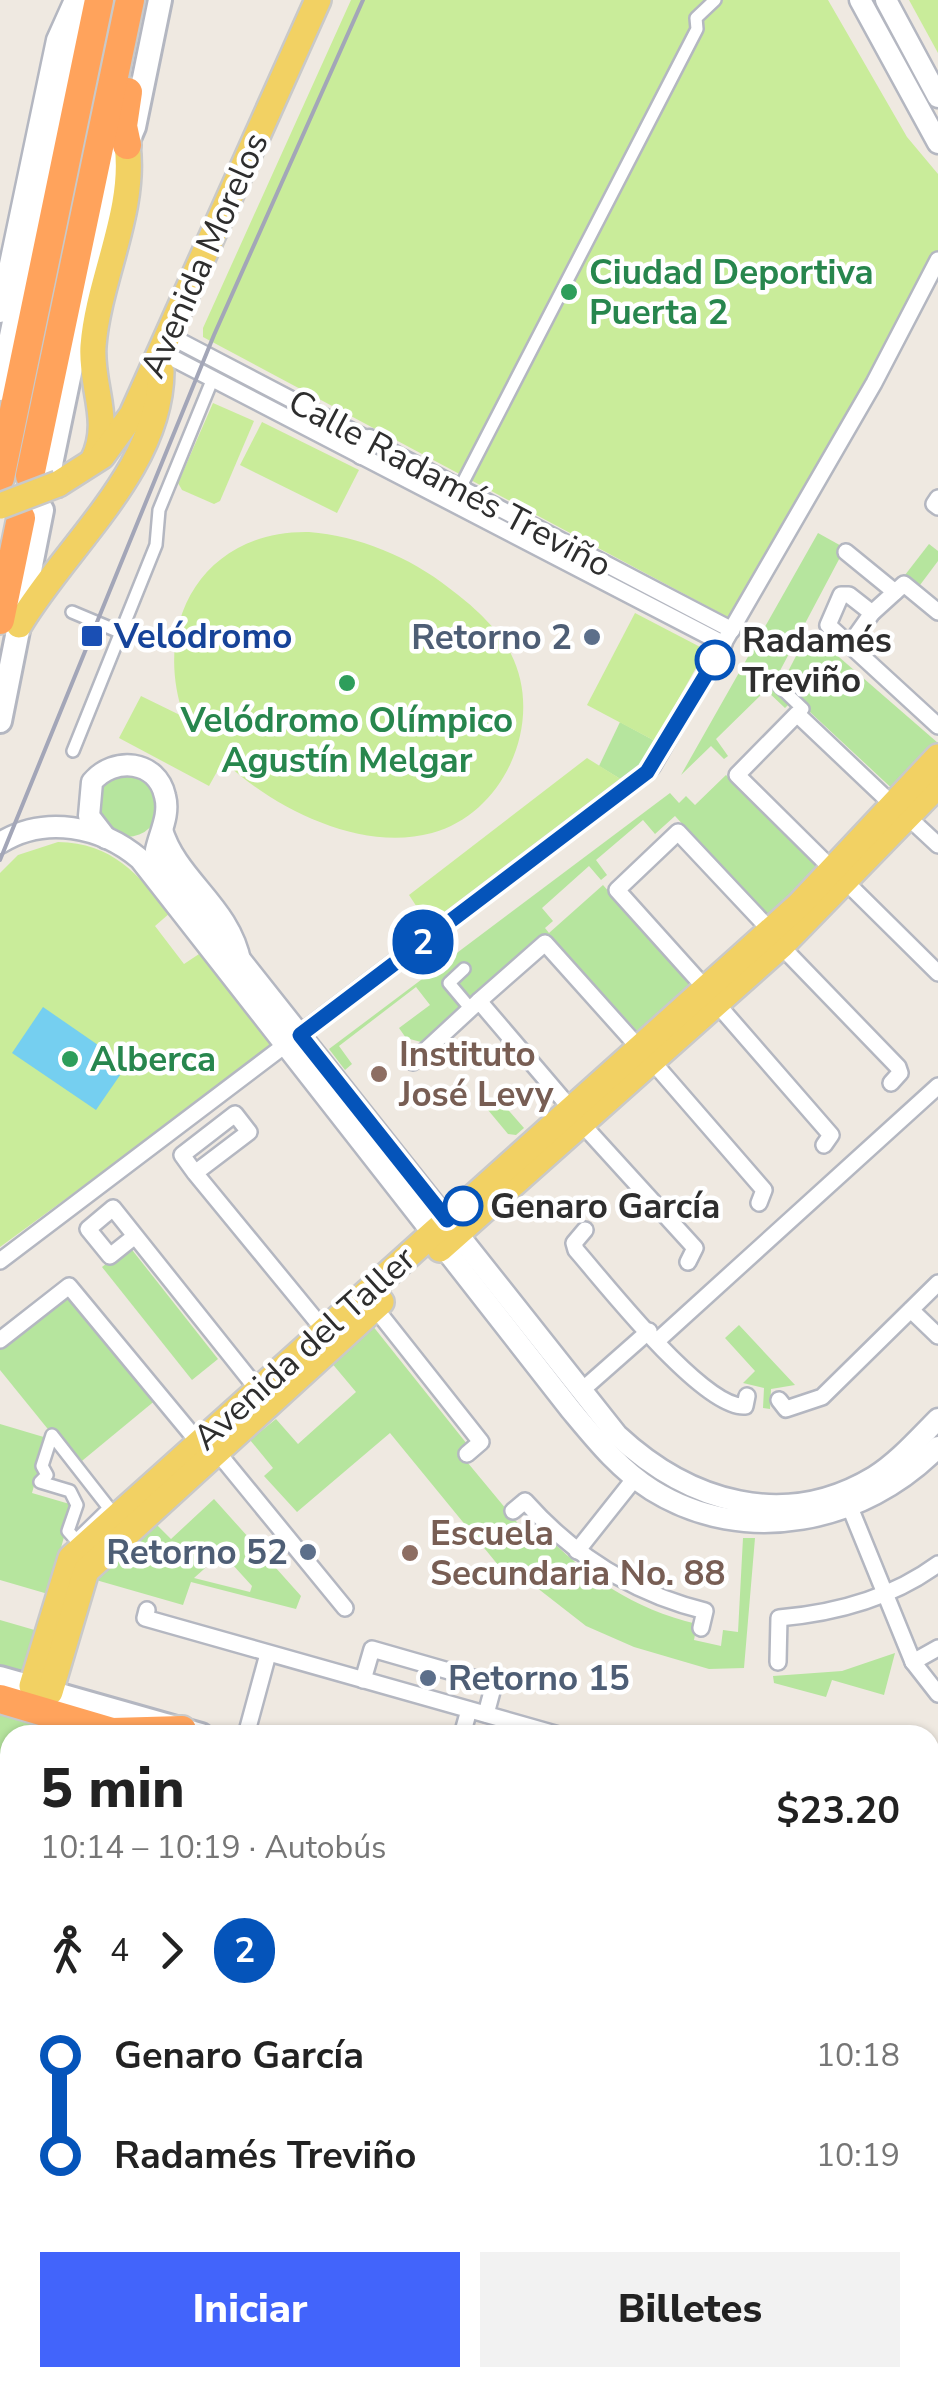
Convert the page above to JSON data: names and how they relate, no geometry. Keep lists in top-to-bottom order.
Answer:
{
  "streets": {
    "main road": ["Avenida Morelos", "Avenida del Taller"],
    "street": ["Calle Radamés Treviño"]
  },
  "crossings": [
    ["Avenida Morelos", "Calle Radamés Treviño"]
  ],
  "places": {
    "other": [
      "Ciudad Deportiva Puerta 2",
      "Retorno 2",
      "Radamés Treviño",
      "Velódromo Olímpico Agustín Melgar",
      "Alberca",
      "Instituto José Levy",
      "Genaro García",
      "Retorno 52",
      "Escuela Secundaria No. 88",
      "Retorno 15"
    ],
    "transit": ["Velódromo"]
  },
  "lines": ["bus line 2"],
  "page": {
    "on_map": "2",
    "heading": ["5 min", "10:14 – 10:19 · Autobús", "$23.20"],
    "legs": ["4", "2"],
    "list": [
      {
        "name": "Genaro García",
        "value": "10:18"
      },
      {
        "name": "Radamés Treviño",
        "value": "10:19"
      }
    ],
    "buttons": ["Iniciar", "Billetes"]
  }
}
